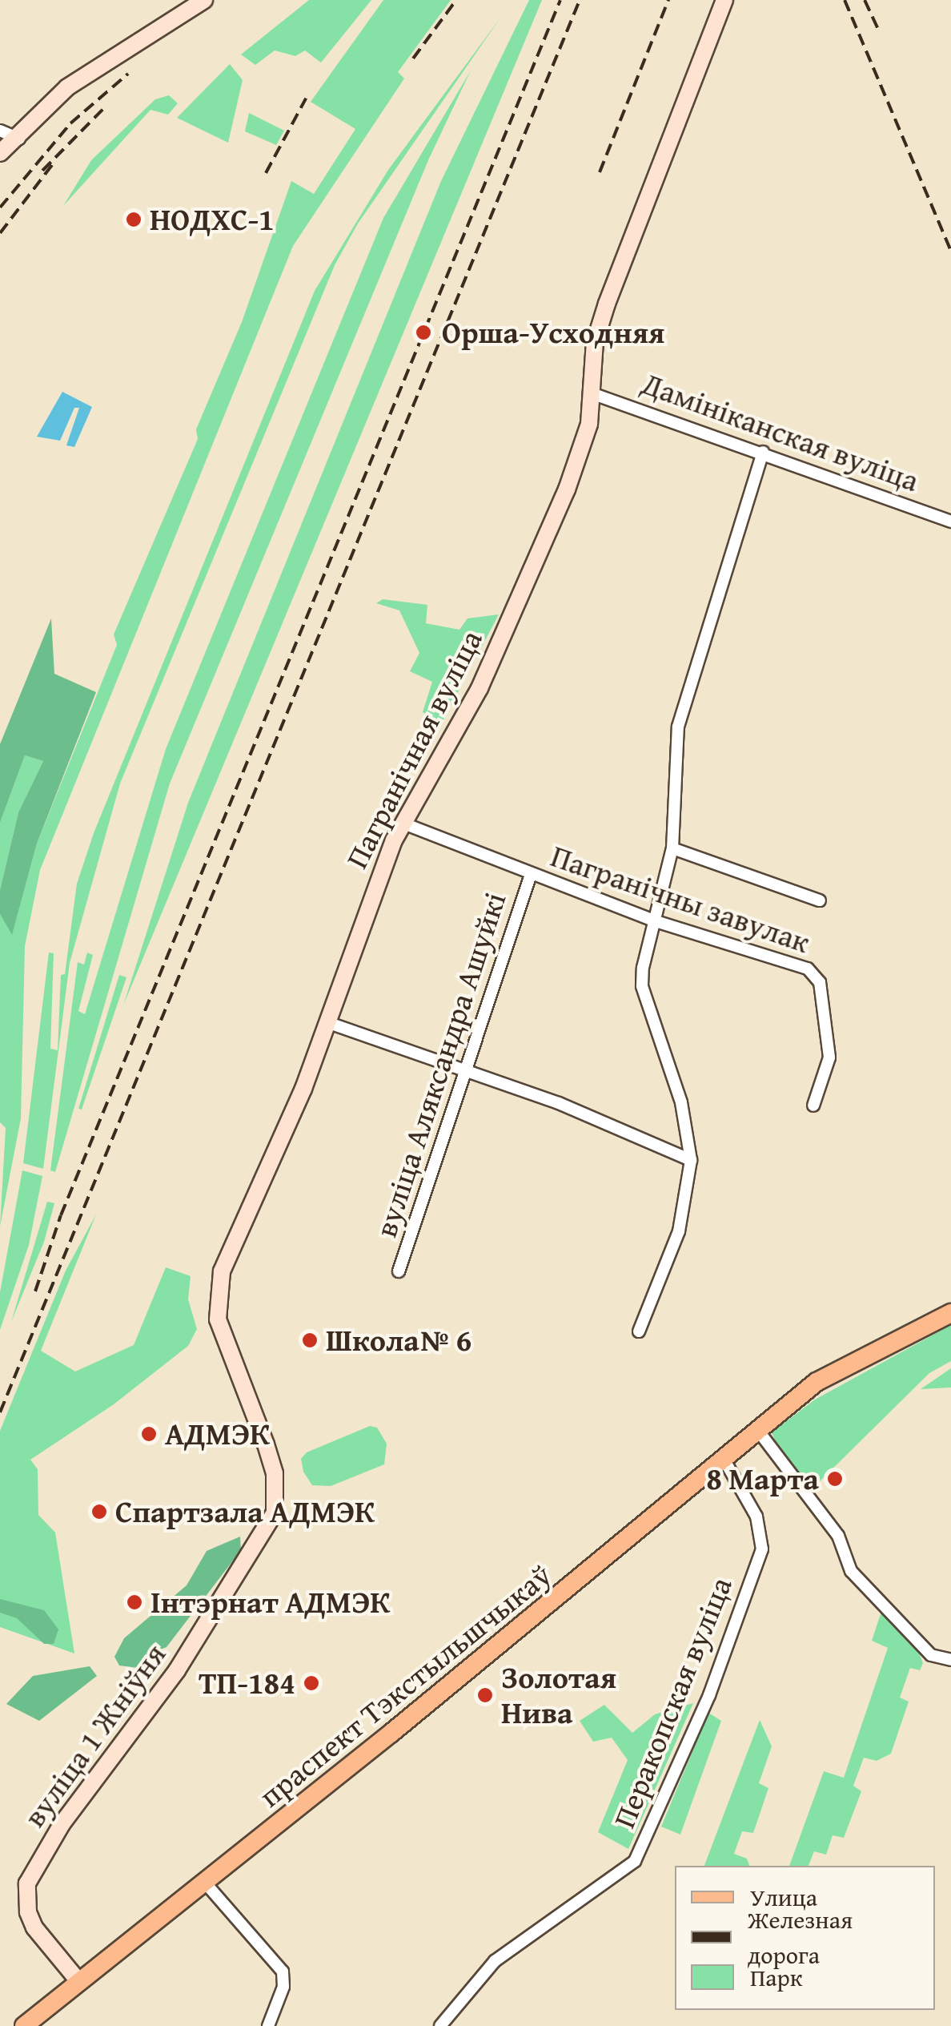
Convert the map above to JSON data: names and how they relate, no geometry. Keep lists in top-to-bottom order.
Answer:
{
  "streets": {
    "main road": ["Пагранічная вуліца", "праспект Тэкстыльшчыкаў", "вуліца 1 Жніўня"],
    "street": [
      "Дамініканская вуліца",
      "Пагранічны завулак",
      "вуліца Аляксандра Ашуйкі",
      "Перакопская вуліца"
    ]
  },
  "crossings": [
    ["Дамініканская вуліца", "Пагранічная вуліца"],
    ["Пагранічная вуліца", "Пагранічны завулак"],
    ["Пагранічная вуліца", "вуліца 1 Жніўня"],
    ["Пагранічны завулак", "вуліца Аляксандра Ашуйкі"],
    ["праспект Тэкстыльшчыкаў", "Перакопская вуліца"],
    ["праспект Тэкстыльшчыкаў", "вуліца 1 Жніўня"]
  ],
  "places": [
    "НОДХС-1",
    "Орша-Усходняя",
    "Школа№ 6",
    "АДМЭК",
    "8 Марта",
    "Спартзала АДМЭК",
    "Інтэрнат АДМЭК",
    "ТП-184",
    "Золотая Нива"
  ],
  "legend": ["Улица", "Железная дорога", "Парк"]
}
